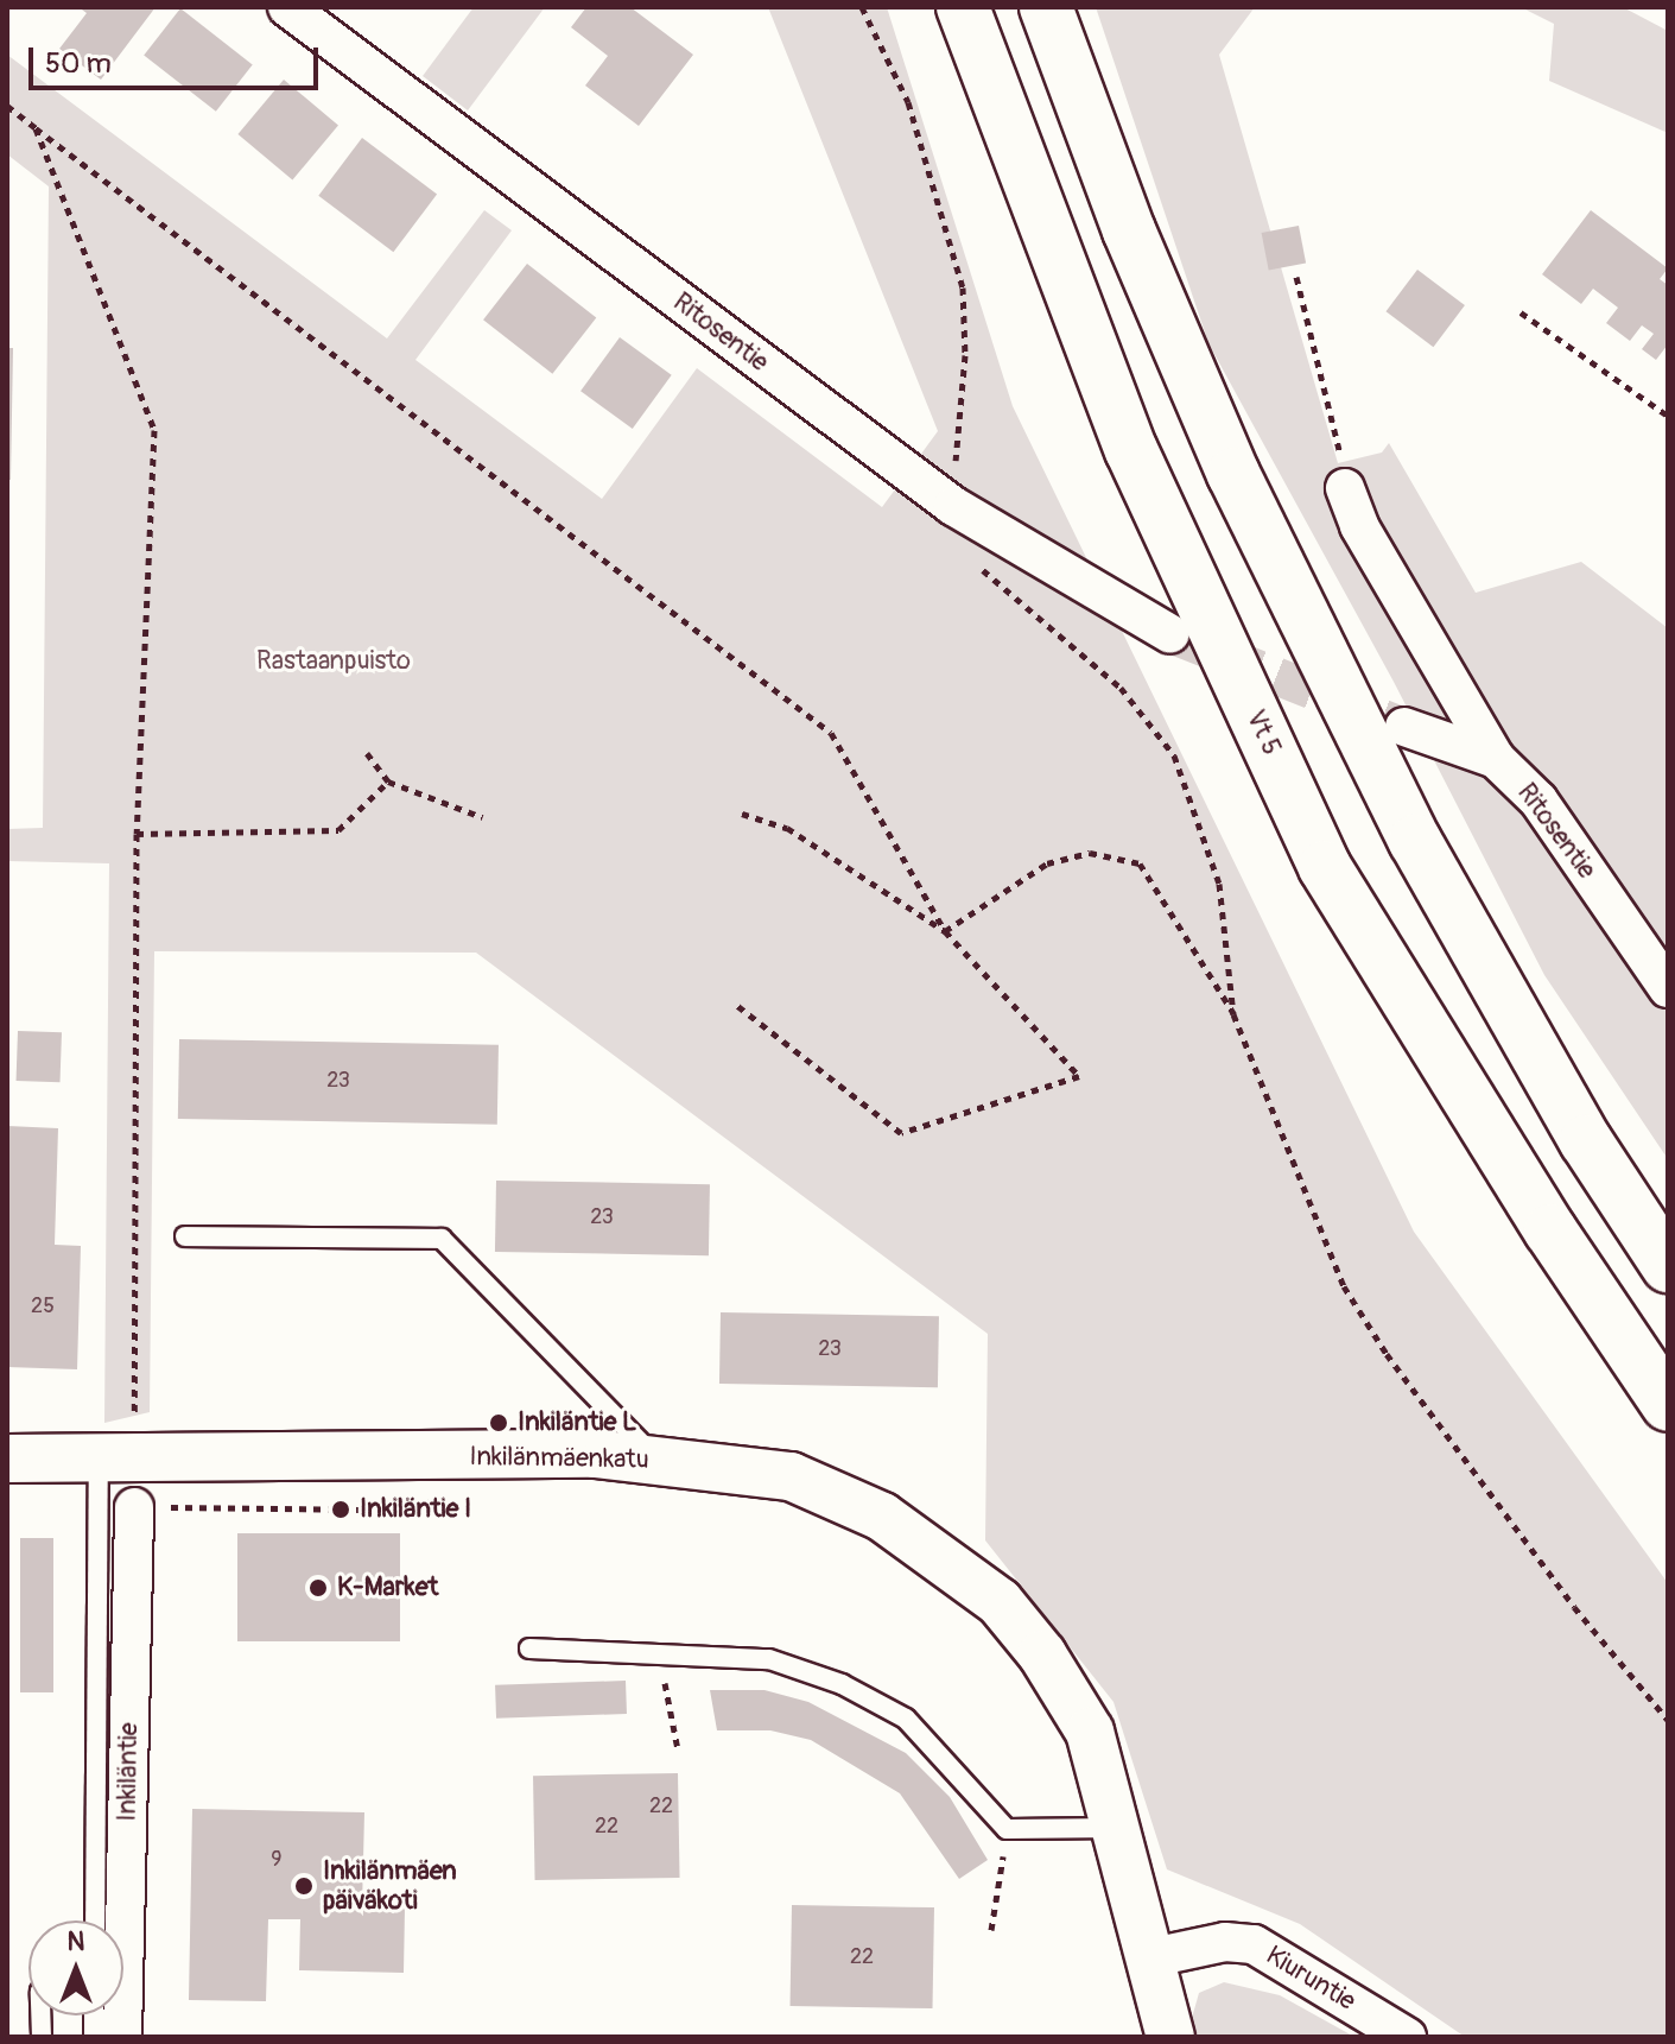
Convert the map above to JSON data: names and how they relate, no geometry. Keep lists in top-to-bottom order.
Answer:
{
  "streets": {
    "highway": ["Vt 5"],
    "street": [
      "Ritosentie",
      "Inkilänmäenkatu",
      "Inkiläntie",
      "Kiuruntie"
    ]
  },
  "crossings": [
    ["Inkilänmäenkatu", "Kiuruntie"]
  ],
  "parks": ["Rastaanpuisto"],
  "places": [
    "Inkiläntie L",
    "Inkiläntie I",
    "K-Market",
    "Inkilänmäen päiväkoti"
  ],
  "house_numbers": [
    "23",
    "23",
    "25",
    "23",
    "22",
    "22",
    "9",
    "22"
  ],
  "scale_bar": "50 m",
  "north": "top"
}
